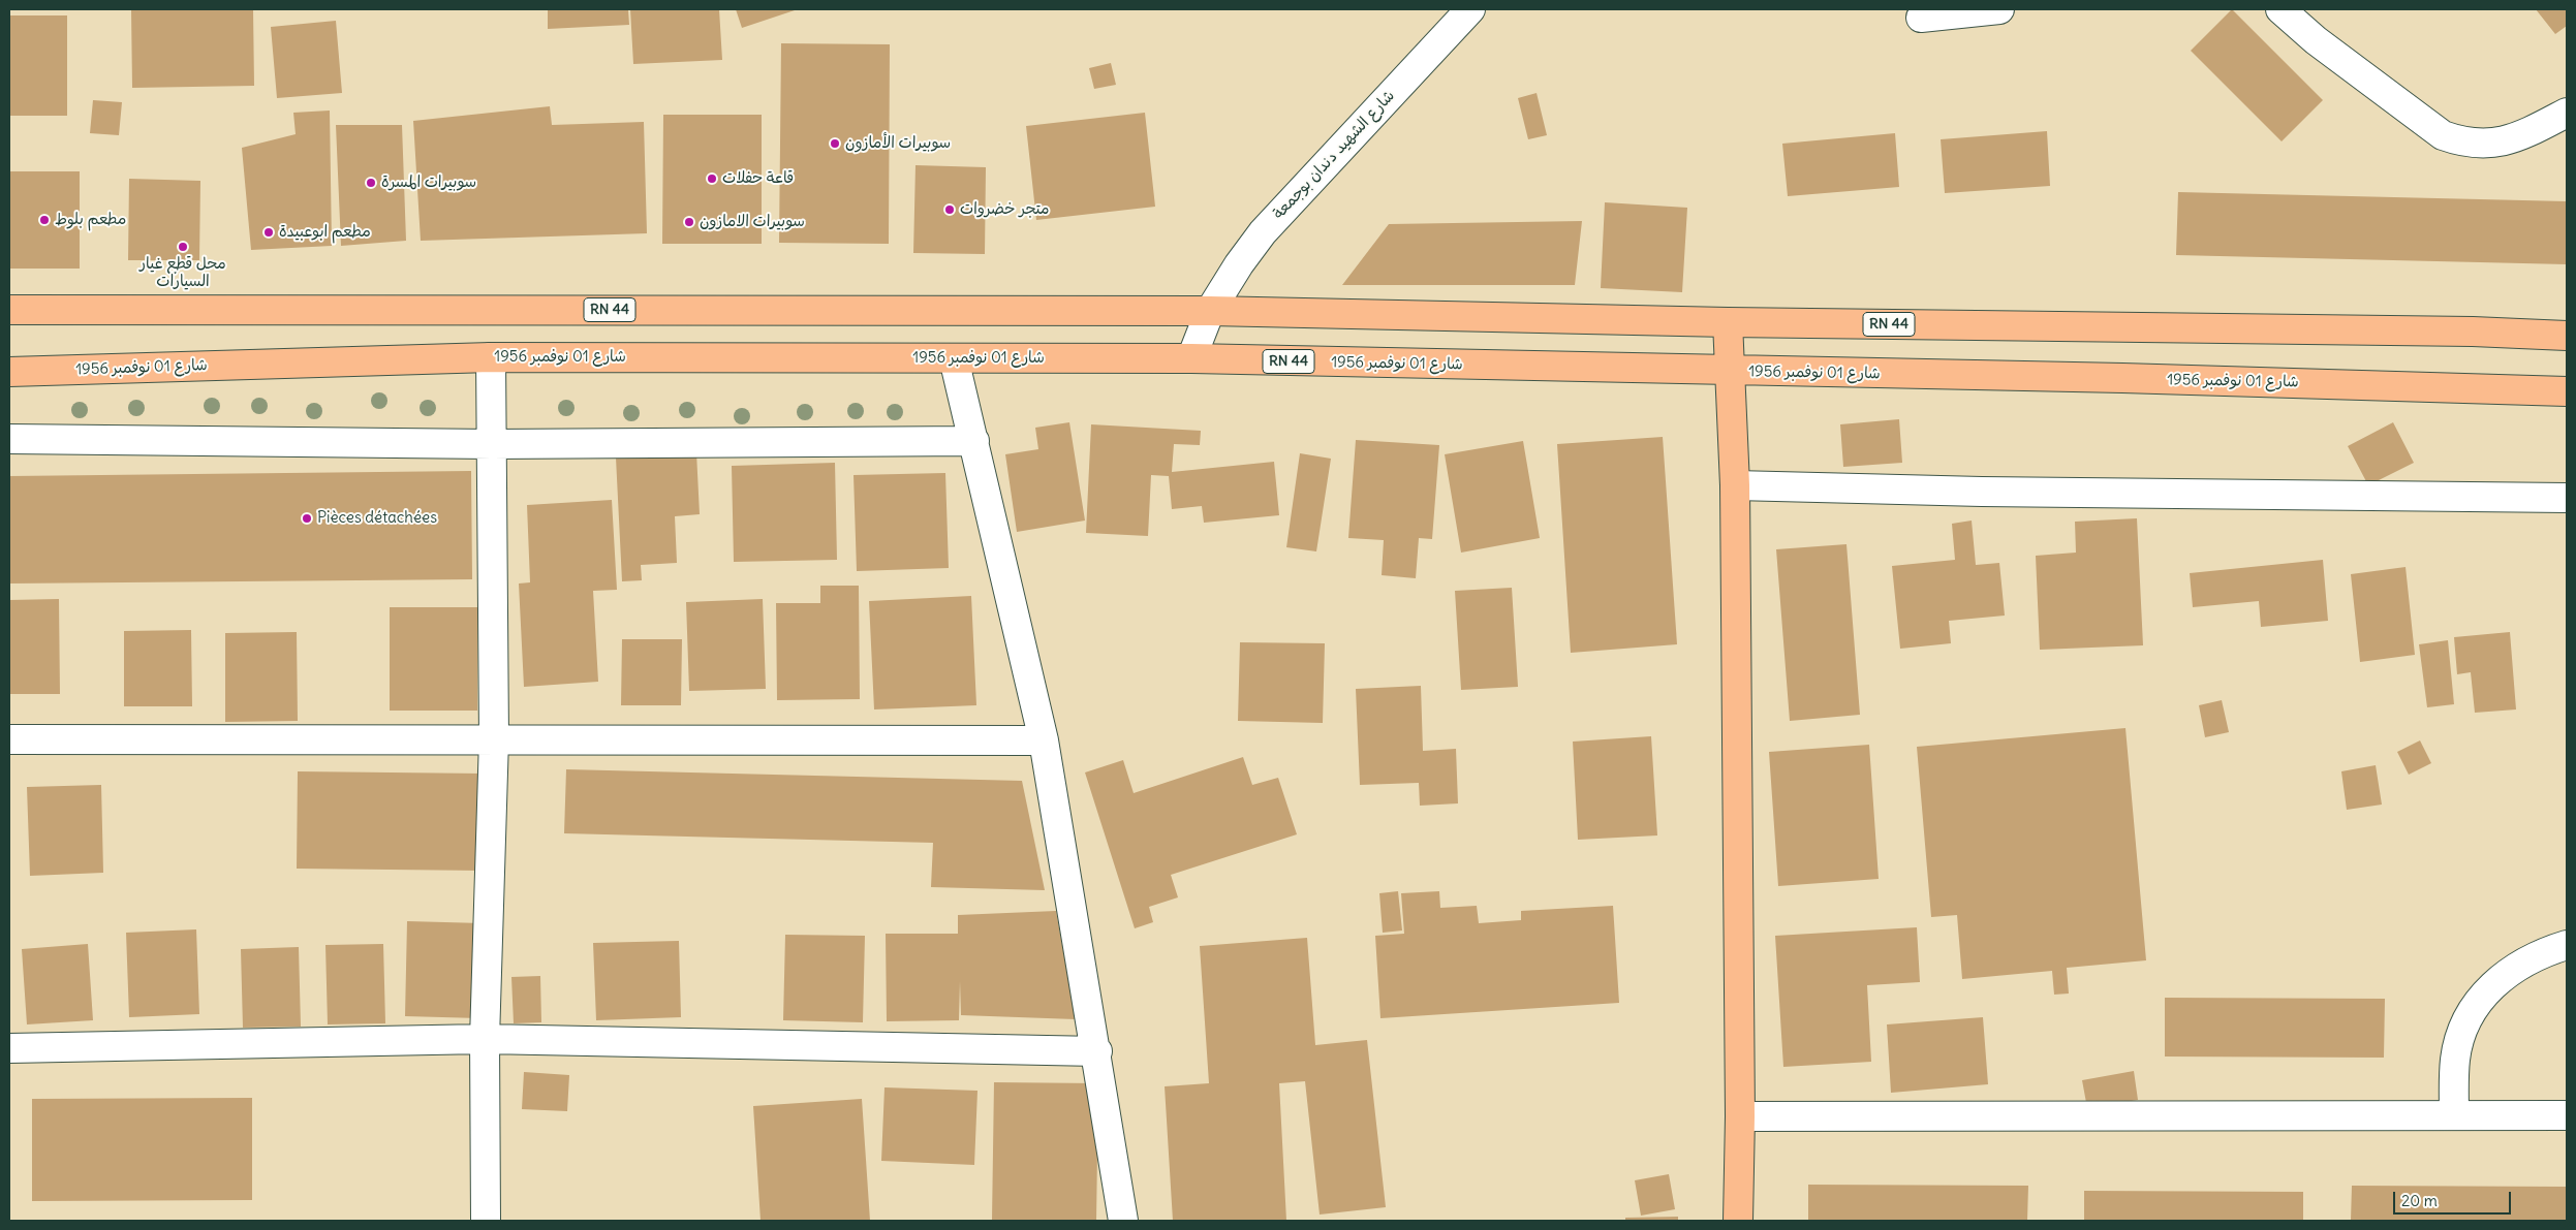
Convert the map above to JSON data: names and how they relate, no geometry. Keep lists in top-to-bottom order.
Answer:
{
  "streets": {
    "main road": ["RN 44", "شارع 01 نوفمبر 1956"],
    "street": ["شارع الشهيد دندان بوجمعة"]
  },
  "crossings": [
    ["شارع الشهيد دندان بوجمعة", "RN 44"],
    ["شارع الشهيد دندان بوجمعة", "شارع 01 نوفمبر 1956"]
  ],
  "places": [
    "سوبيرات الأمازون",
    "قاعة حفلات",
    "سوبيرات المسرة",
    "متجر خضروات",
    "مطعم بلوط",
    "سوبيرات الامازون",
    "مطعم ابوعبيدة",
    "محل قطع غيار السيارات",
    "Pièces détachées"
  ],
  "scale_bar": "20 m"
}
